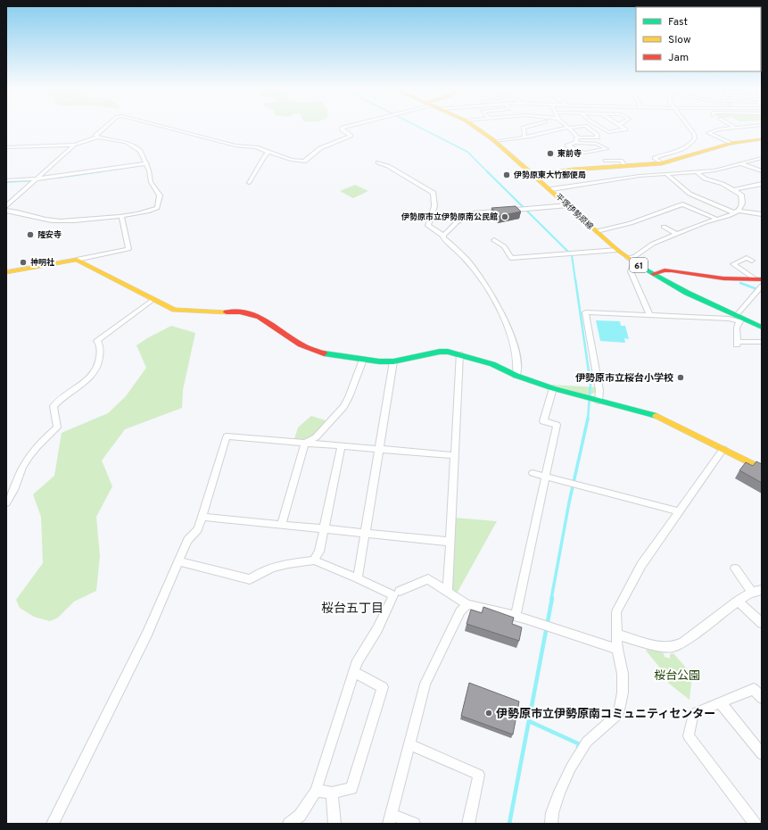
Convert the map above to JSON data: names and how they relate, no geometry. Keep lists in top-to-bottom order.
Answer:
{
  "streets": {
    "street": ["平塚伊勢原線", "61"]
  },
  "districts": ["桜台五丁目"],
  "parks": ["桜台公園"],
  "places": [
    "東前寺",
    "伊勢原東大竹郵便局",
    "伊勢原市立伊勢原南公民館",
    "隆安寺",
    "神明社",
    "伊勢原市立桜台小学校",
    "伊勢原市立伊勢原南コミュニティセンター"
  ],
  "legend": ["Fast", "Slow", "Jam"]
}
